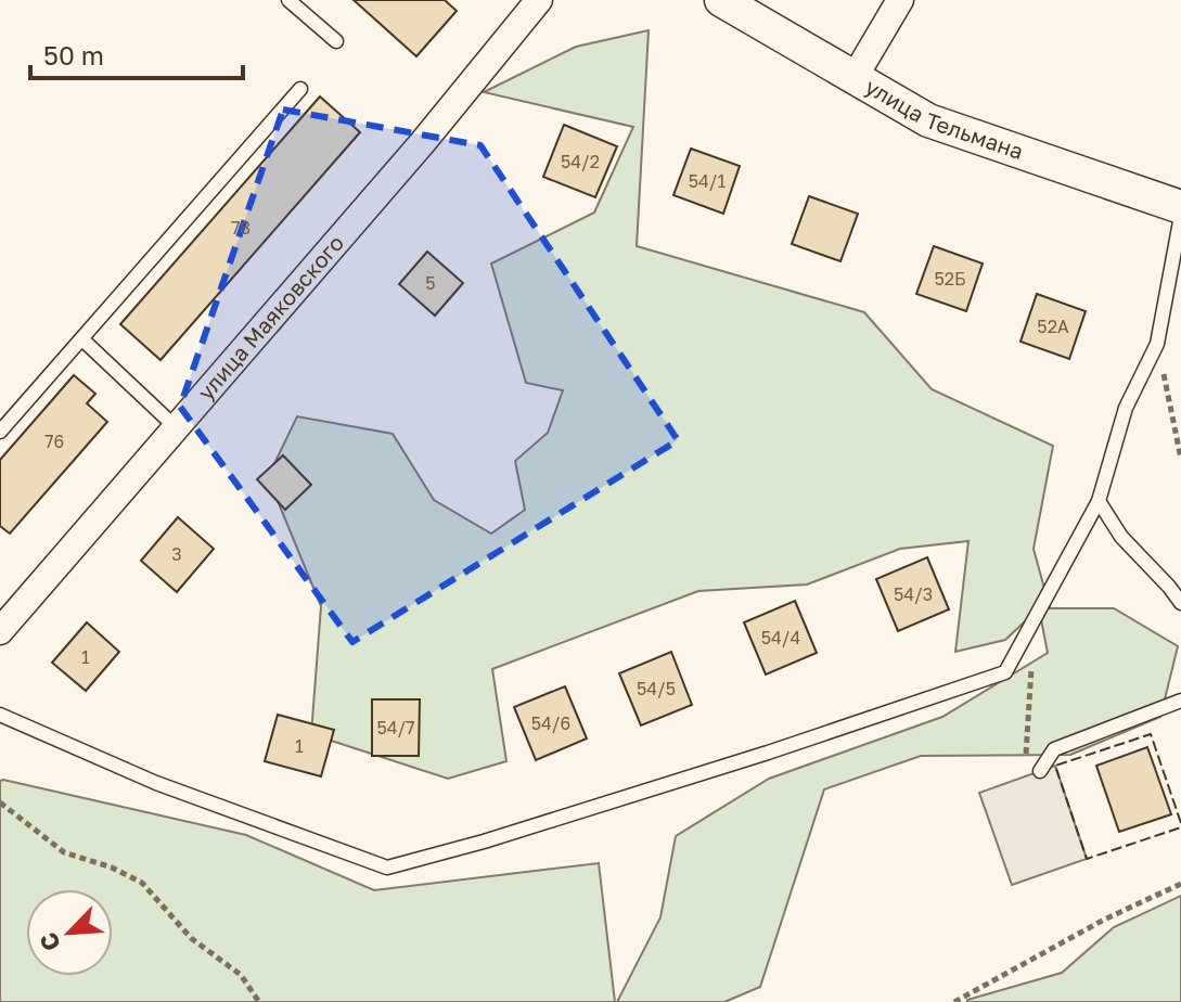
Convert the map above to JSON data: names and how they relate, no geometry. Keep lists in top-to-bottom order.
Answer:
{
  "streets": {
    "street": ["улица Тельмана", "улица Маяковского"]
  },
  "house_numbers": [
    "54/2",
    "54/1",
    "78",
    "52Б",
    "5",
    "52А",
    "76",
    "3",
    "54/3",
    "54/4",
    "1",
    "54/5",
    "54/6",
    "54/7",
    "1"
  ],
  "scale_bar": "50 m",
  "north": "bottom left"
}
